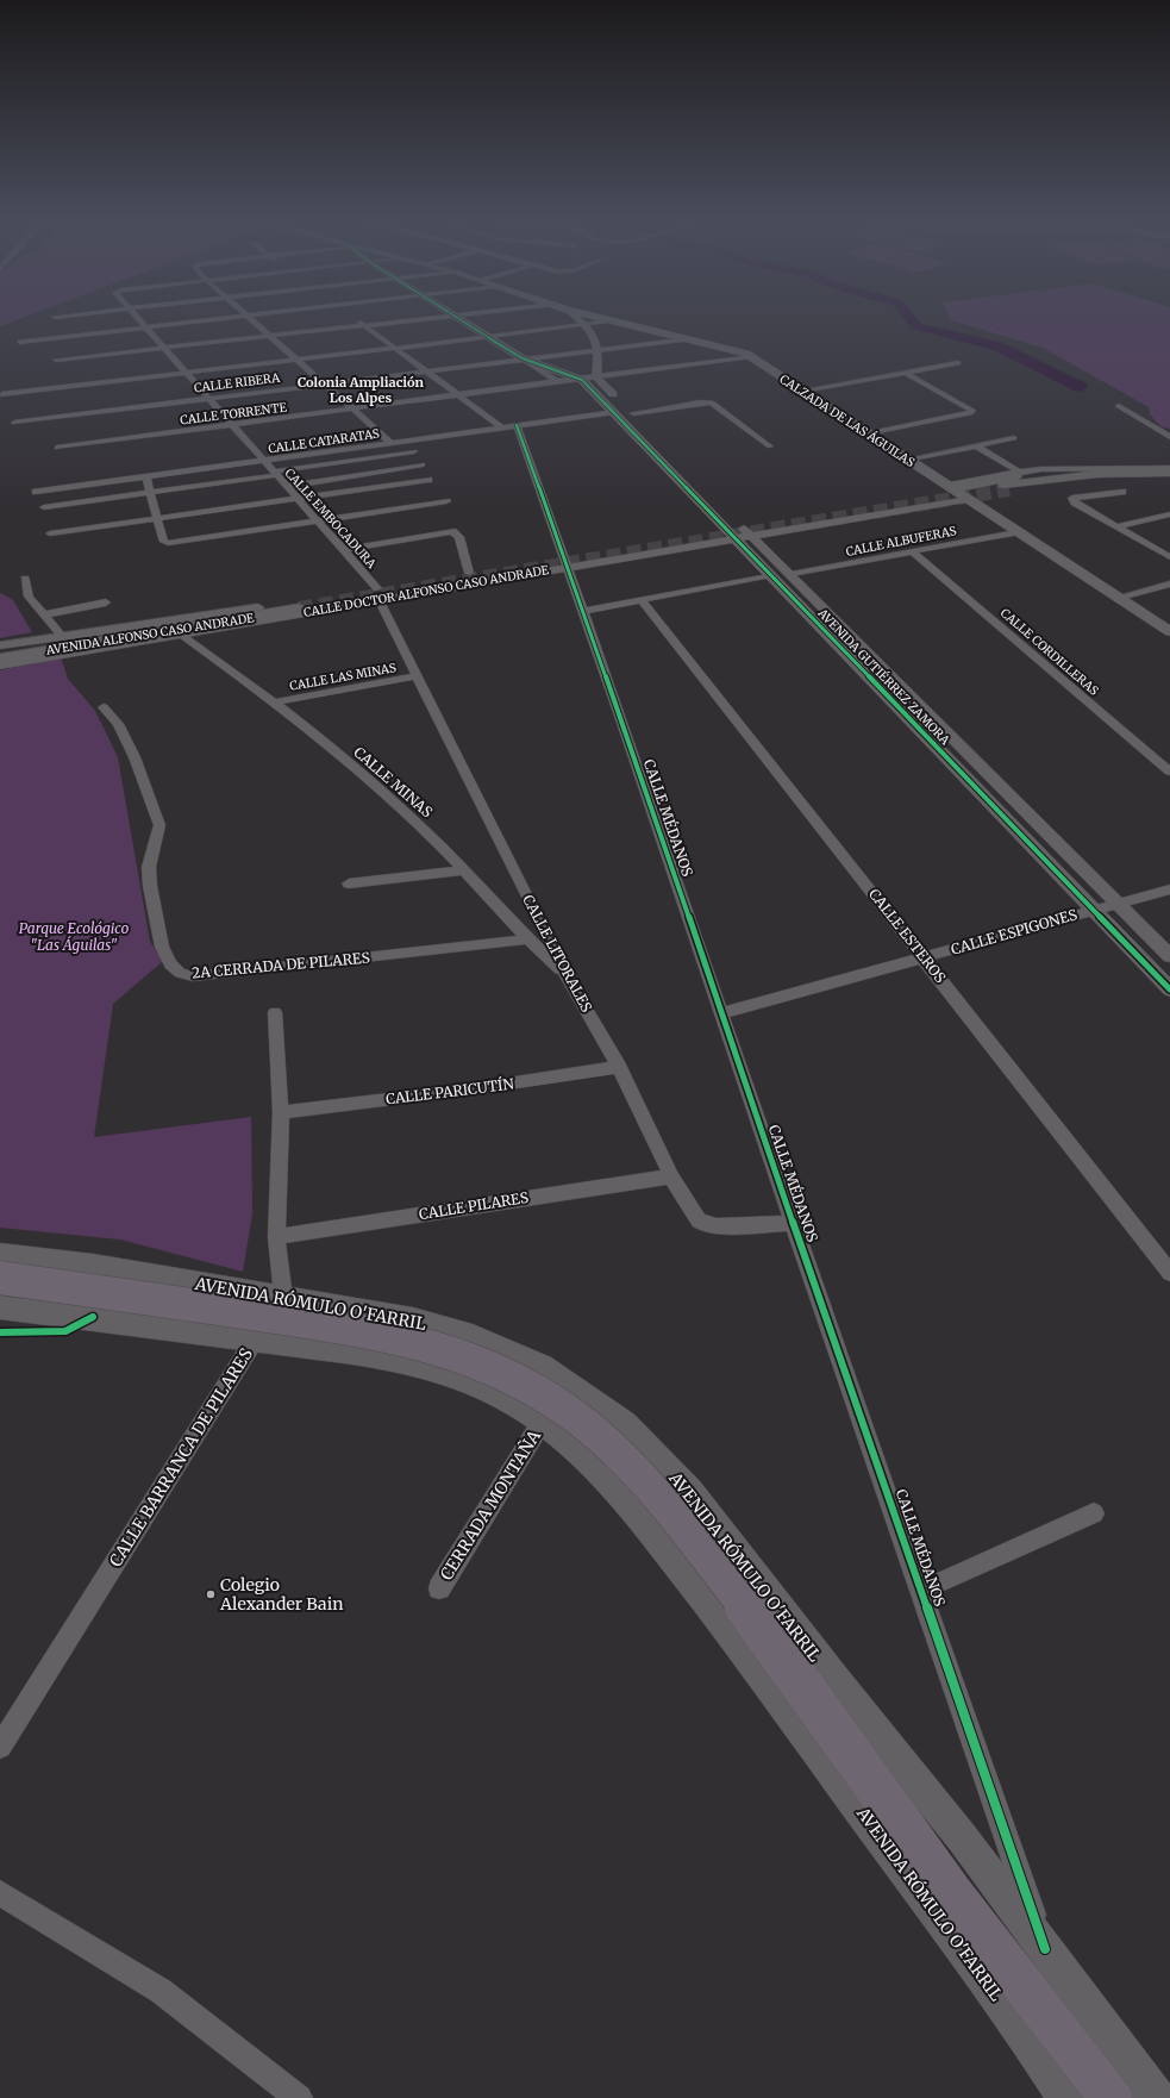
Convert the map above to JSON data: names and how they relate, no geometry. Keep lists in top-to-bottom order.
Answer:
{
  "streets": {
    "main road": ["CALZADA DE LAS ÁGUILAS", "AVENIDA ALFONSO CASO ANDRADE", "AVENIDA RÓMULO O'FARRIL"],
    "street": [
      "CALLE RIBERA",
      "CALLE TORRENTE",
      "CALLE CATARATAS",
      "CALLE EMBOCADURA",
      "CALLE ALBUFERAS",
      "CALLE DOCTOR ALFONSO CASO ANDRADE",
      "CALLE CORDILLERAS",
      "CALLE LAS MINAS",
      "AVENIDA GUTIÉRREZ ZAMORA",
      "CALLE MINAS",
      "CALLE MÉDANOS",
      "CALLE ESPIGONES",
      "CALLE ESTEROS",
      "CALLE LITORALES",
      "2A CERRADA DE PILARES",
      "CALLE PARICUTÍN",
      "CALLE PILARES",
      "CALLE BARRANCA DE PILARES",
      "CERRADA MONTAÑA"
    ]
  },
  "crossings": [
    ["CALLE RIBERA", "CALZADA DE LAS ÁGUILAS"],
    ["CALLE RIBERA", "CALLE EMBOCADURA"],
    ["CALLE TORRENTE", "CALZADA DE LAS ÁGUILAS"],
    ["CALLE TORRENTE", "CALLE EMBOCADURA"],
    ["CALLE TORRENTE", "AVENIDA GUTIÉRREZ ZAMORA"],
    ["CALZADA DE LAS ÁGUILAS", "CALLE ALBUFERAS"],
    ["CALZADA DE LAS ÁGUILAS", "CALLE DOCTOR ALFONSO CASO ANDRADE"],
    ["CALLE CATARATAS", "CALLE EMBOCADURA"],
    ["CALLE CATARATAS", "AVENIDA GUTIÉRREZ ZAMORA"],
    ["CALLE CATARATAS", "CALLE MÉDANOS"],
    ["CALLE EMBOCADURA", "CALLE DOCTOR ALFONSO CASO ANDRADE"],
    ["CALLE EMBOCADURA", "CALLE LITORALES"],
    ["CALLE ALBUFERAS", "CALLE CORDILLERAS"],
    ["CALLE ALBUFERAS", "AVENIDA GUTIÉRREZ ZAMORA"],
    ["CALLE DOCTOR ALFONSO CASO ANDRADE", "AVENIDA ALFONSO CASO ANDRADE"],
    ["CALLE DOCTOR ALFONSO CASO ANDRADE", "AVENIDA GUTIÉRREZ ZAMORA"],
    ["CALLE DOCTOR ALFONSO CASO ANDRADE", "CALLE MINAS"],
    ["CALLE DOCTOR ALFONSO CASO ANDRADE", "CALLE MÉDANOS"],
    ["CALLE DOCTOR ALFONSO CASO ANDRADE", "CALLE LITORALES"],
    ["CALLE LAS MINAS", "CALLE MINAS"],
    ["CALLE LAS MINAS", "CALLE LITORALES"],
    ["AVENIDA GUTIÉRREZ ZAMORA", "CALLE ESPIGONES"],
    ["CALLE MINAS", "CALLE LITORALES"],
    ["CALLE MINAS", "2A CERRADA DE PILARES"],
    ["CALLE MÉDANOS", "CALLE ESPIGONES"],
    ["CALLE MÉDANOS", "CALLE LITORALES"],
    ["CALLE MÉDANOS", "AVENIDA RÓMULO O'FARRIL"],
    ["CALLE ESPIGONES", "CALLE ESTEROS"],
    ["CALLE LITORALES", "CALLE PARICUTÍN"],
    ["CALLE LITORALES", "CALLE PILARES"],
    ["CALLE PARICUTÍN", "CALLE BARRANCA DE PILARES"],
    ["CALLE PILARES", "CALLE BARRANCA DE PILARES"],
    ["AVENIDA RÓMULO O'FARRIL", "CALLE BARRANCA DE PILARES"],
    ["AVENIDA RÓMULO O'FARRIL", "CERRADA MONTAÑA"]
  ],
  "districts": ["Colonia Ampliación Los Alpes"],
  "parks": ["Parque Ecológico \"Las Águilas\""],
  "places": ["Colegio Alexander Bain"]
}
